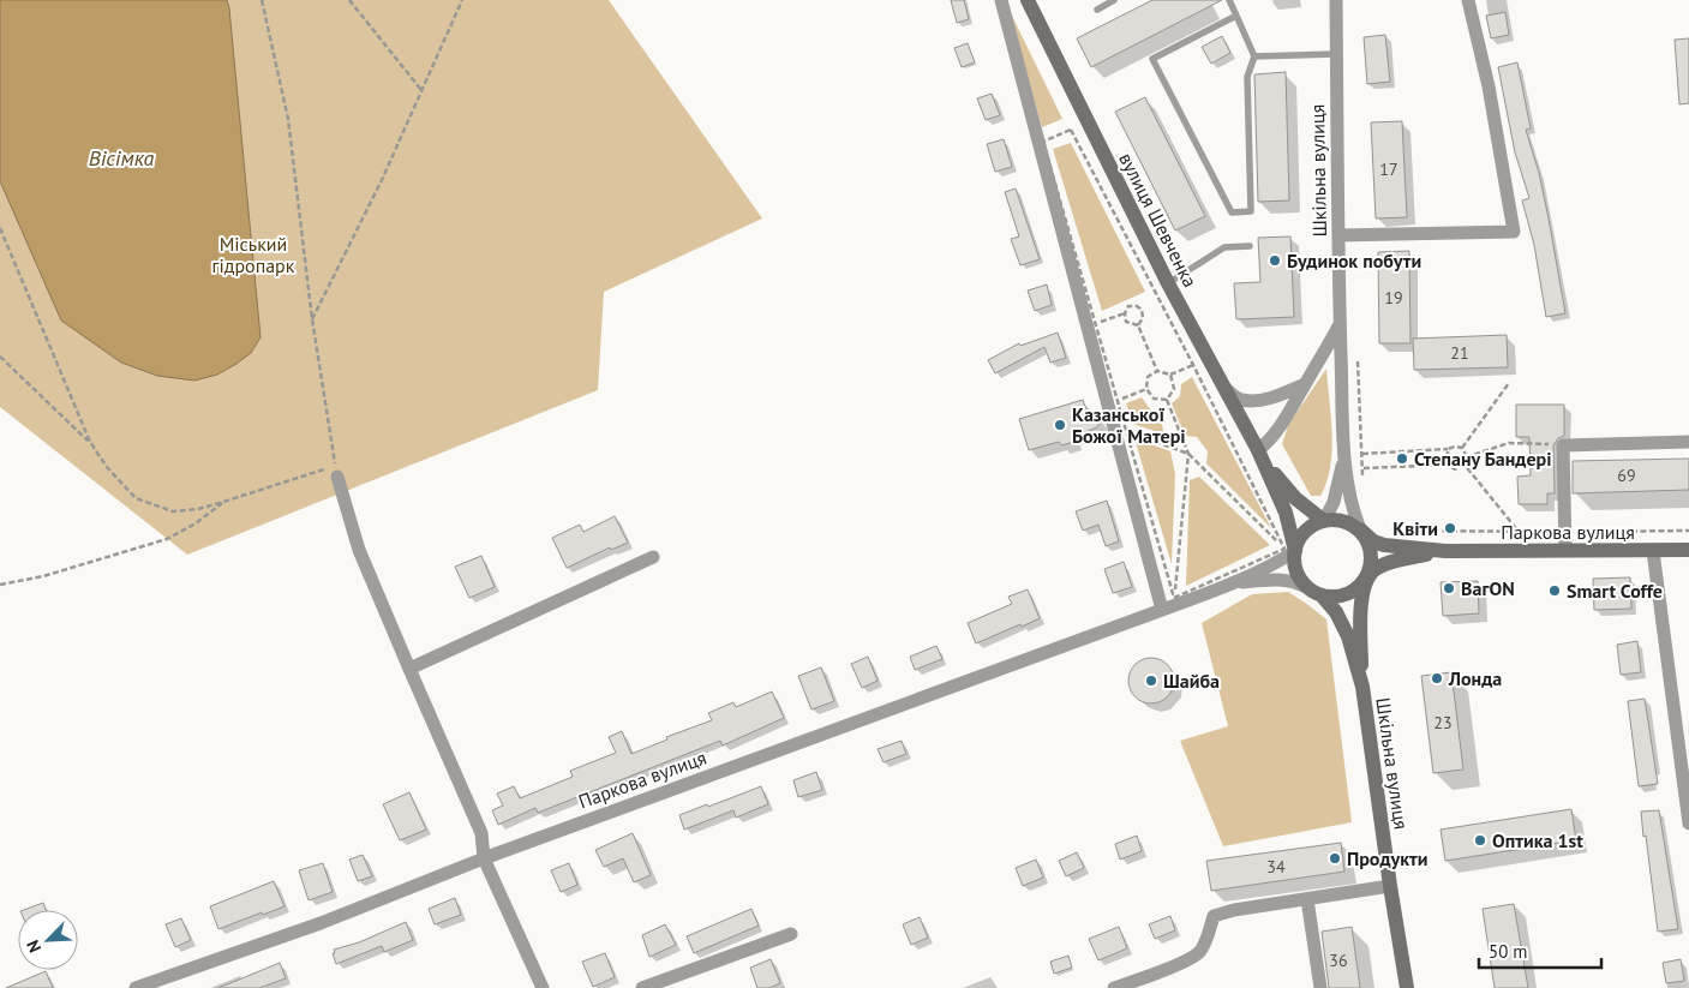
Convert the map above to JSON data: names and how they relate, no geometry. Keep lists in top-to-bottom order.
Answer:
{
  "streets": {
    "main road": ["Шкільна вулиця", "вулиця Шевченка", "Паркова вулиця"]
  },
  "crossings": [
    ["Шкільна вулиця", "вулиця Шевченка"],
    ["Шкільна вулиця", "Паркова вулиця"],
    ["вулиця Шевченка", "Паркова вулиця"]
  ],
  "water": ["Вісімка"],
  "parks": ["Міський гідропарк"],
  "places": [
    "Будинок побути",
    "Казанської Божої Матері",
    "Степану Бандері",
    "Квiти",
    "ВагON",
    "Smart Coffe",
    "Лонда",
    "Шайба",
    "Оптика 1st",
    "Продукти"
  ],
  "house_numbers": [
    "17",
    "19",
    "21",
    "69",
    "23",
    "34",
    "36"
  ],
  "scale_bar": "50 m",
  "north": "bottom left"
}
